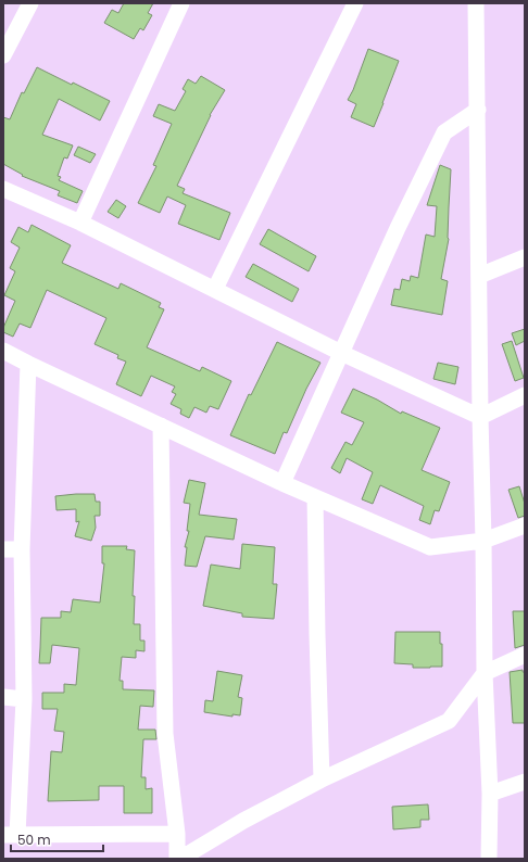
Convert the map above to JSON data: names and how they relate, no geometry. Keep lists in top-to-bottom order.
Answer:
{
  "scale_bar": "50 m"
}
